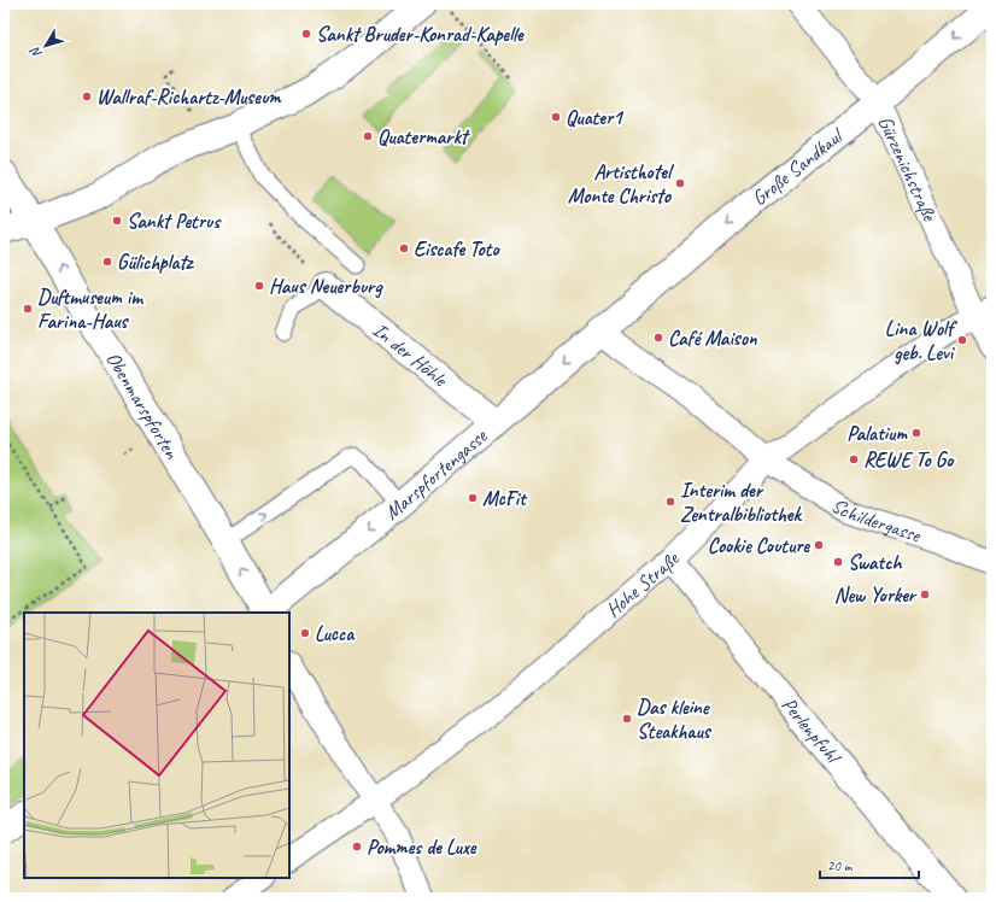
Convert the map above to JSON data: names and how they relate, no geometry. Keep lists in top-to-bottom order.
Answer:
{
  "streets": {
    "street": [
      "Große Sandkaul",
      "Gürzenichstraße",
      "In der Höhle",
      "Obenmarspforten",
      "Marspfortengasse",
      "Schildergasse",
      "Hohe Straße",
      "Perlenpfuhl"
    ]
  },
  "crossings": [
    ["Große Sandkaul", "Gürzenichstraße"],
    ["Große Sandkaul", "Marspfortengasse"],
    ["Gürzenichstraße", "Hohe Straße"],
    ["In der Höhle", "Marspfortengasse"],
    ["Obenmarspforten", "Marspfortengasse"],
    ["Schildergasse", "Hohe Straße"],
    ["Hohe Straße", "Perlenpfuhl"]
  ],
  "one_way": ["Große Sandkaul", "Obenmarspforten", "Marspfortengasse"],
  "places": [
    "Sankt Bruder-Konrad-Kapelle",
    "Wallraf-Richartz-Museum",
    "Quater1",
    "Quatermarkt",
    "Artisthotel Monte Christo",
    "Sankt Petrus",
    "Eiscafe Toto",
    "Gülichplatz",
    "Haus Neuerburg",
    "Duftmuseum im Farina-Haus",
    "Café Maison",
    "Lina Wolf geb. Levi",
    "Palatium",
    "REWE To Go",
    "McFit",
    "Interim der Zentralbibliothek",
    "Cookie Couture",
    "Swatch",
    "New Yorker",
    "Lucca",
    "Das kleine Steakhaus",
    "Pommes de Luxe"
  ],
  "scale_bar": "20 m",
  "north": "bottom left"
}
